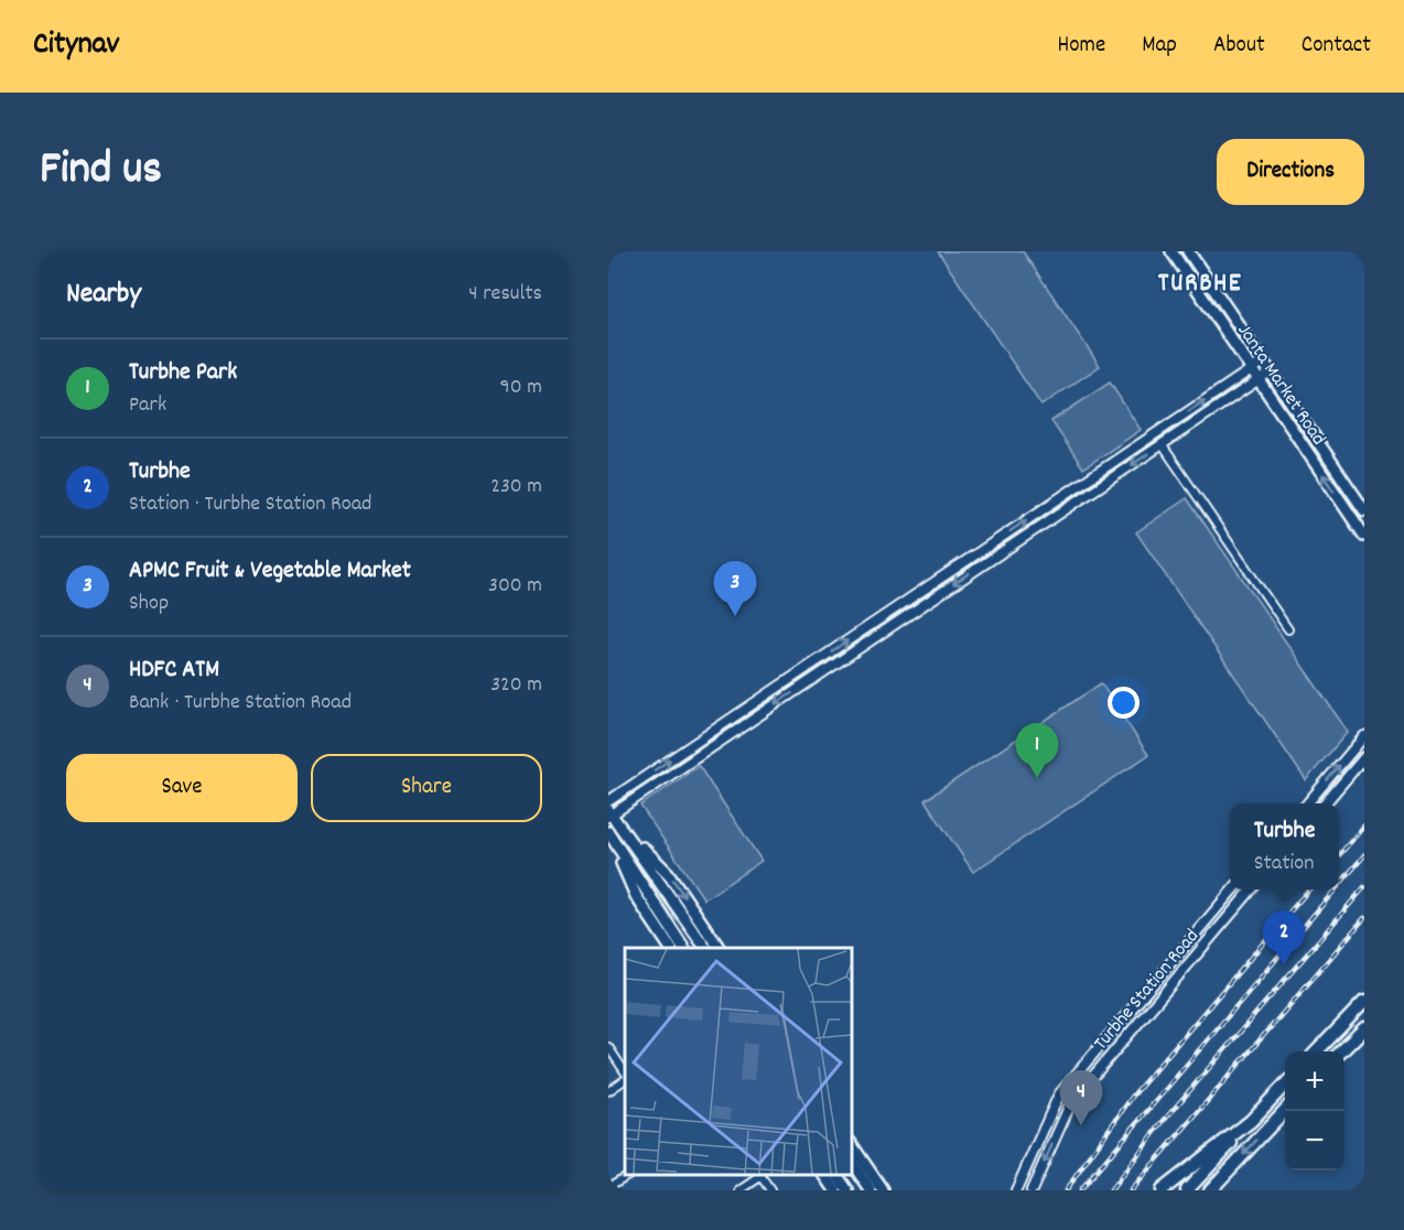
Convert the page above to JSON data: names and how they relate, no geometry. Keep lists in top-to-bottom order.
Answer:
{
  "streets": {
    "main road": ["Janta Market Road"],
    "street": ["Turbhe Station Road"]
  },
  "districts": ["TURBHE"],
  "page": {
    "header": "Citynav",
    "nav": [
      "Home",
      "Map",
      "About",
      "Contact"
    ],
    "title": "Find us",
    "buttons": [
      "Directions",
      ["Save", "Share"]
    ],
    "heading": ["Nearby", "4 results"],
    "list": [
      {
        "mark": "1",
        "name": "Turbhe Park",
        "note": "Park",
        "value": "90 m"
      },
      {
        "mark": "2",
        "name": "Turbhe",
        "note": "Station · Turbhe Station Road",
        "value": "230 m"
      },
      {
        "mark": "3",
        "name": "APMC Fruit & Vegetable Market",
        "note": "Shop",
        "value": "300 m"
      },
      {
        "mark": "4",
        "name": "HDFC ATM",
        "note": "Bank · Turbhe Station Road",
        "value": "320 m"
      }
    ],
    "pins": [
      "3",
      "1",
      "2",
      "4"
    ],
    "popup": ["Turbhe", "Station"],
    "map_buttons": ["+", "−"]
  }
}
